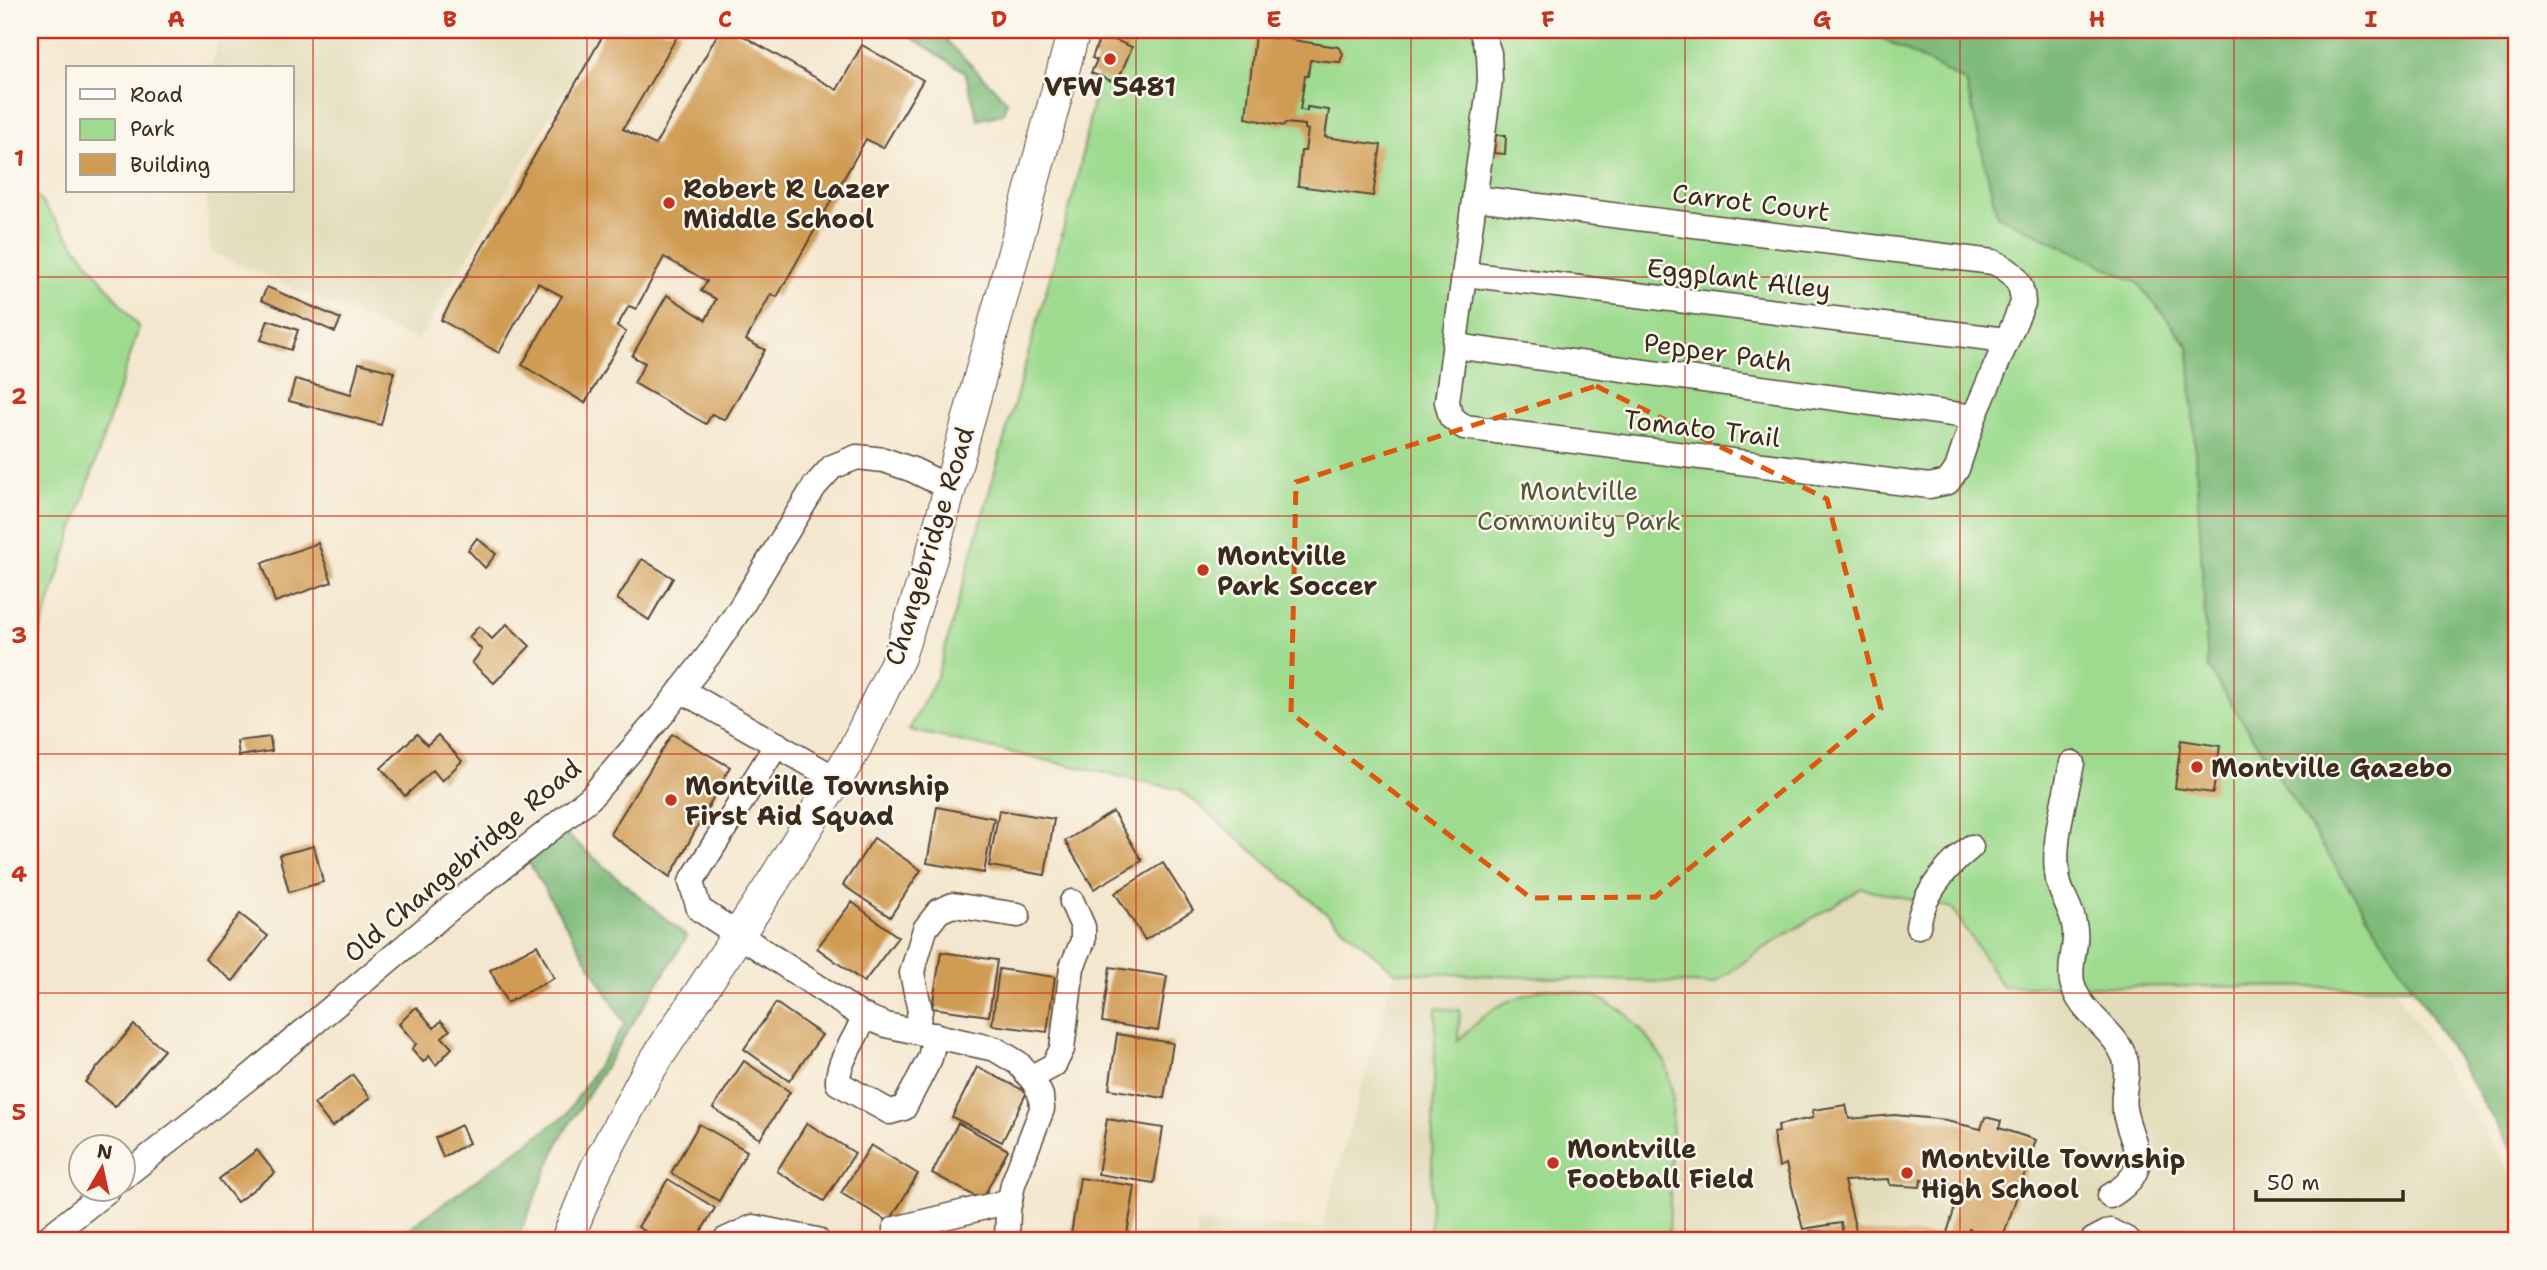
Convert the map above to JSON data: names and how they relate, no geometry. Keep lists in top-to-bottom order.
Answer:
{
  "streets": {
    "main road": ["Changebridge Road"],
    "street": [
      "Carrot Court",
      "Eggplant Alley",
      "Pepper Path",
      "Tomato Trail",
      "Old Changebridge Road"
    ]
  },
  "crossings": [
    ["Carrot Court", "Eggplant Alley"],
    ["Pepper Path", "Tomato Trail"],
    ["Changebridge Road", "Old Changebridge Road"]
  ],
  "parks": ["Montville Community Park"],
  "places": [
    "VFW 5481",
    "Robert R Lazer Middle School",
    "Montville Park Soccer",
    "Montville Gazebo",
    "Montville Township First Aid Squad",
    "Montville Football Field",
    "Montville Township High School"
  ],
  "legend": ["Road", "Park", "Building"],
  "scale_bar": "50 m",
  "north": "top",
  "grid": {
    "columns": [
      "A",
      "B",
      "C",
      "D",
      "E",
      "F",
      "G",
      "H",
      "I"
    ],
    "rows": [
      "1",
      "2",
      "3",
      "4",
      "5"
    ]
  }
}
